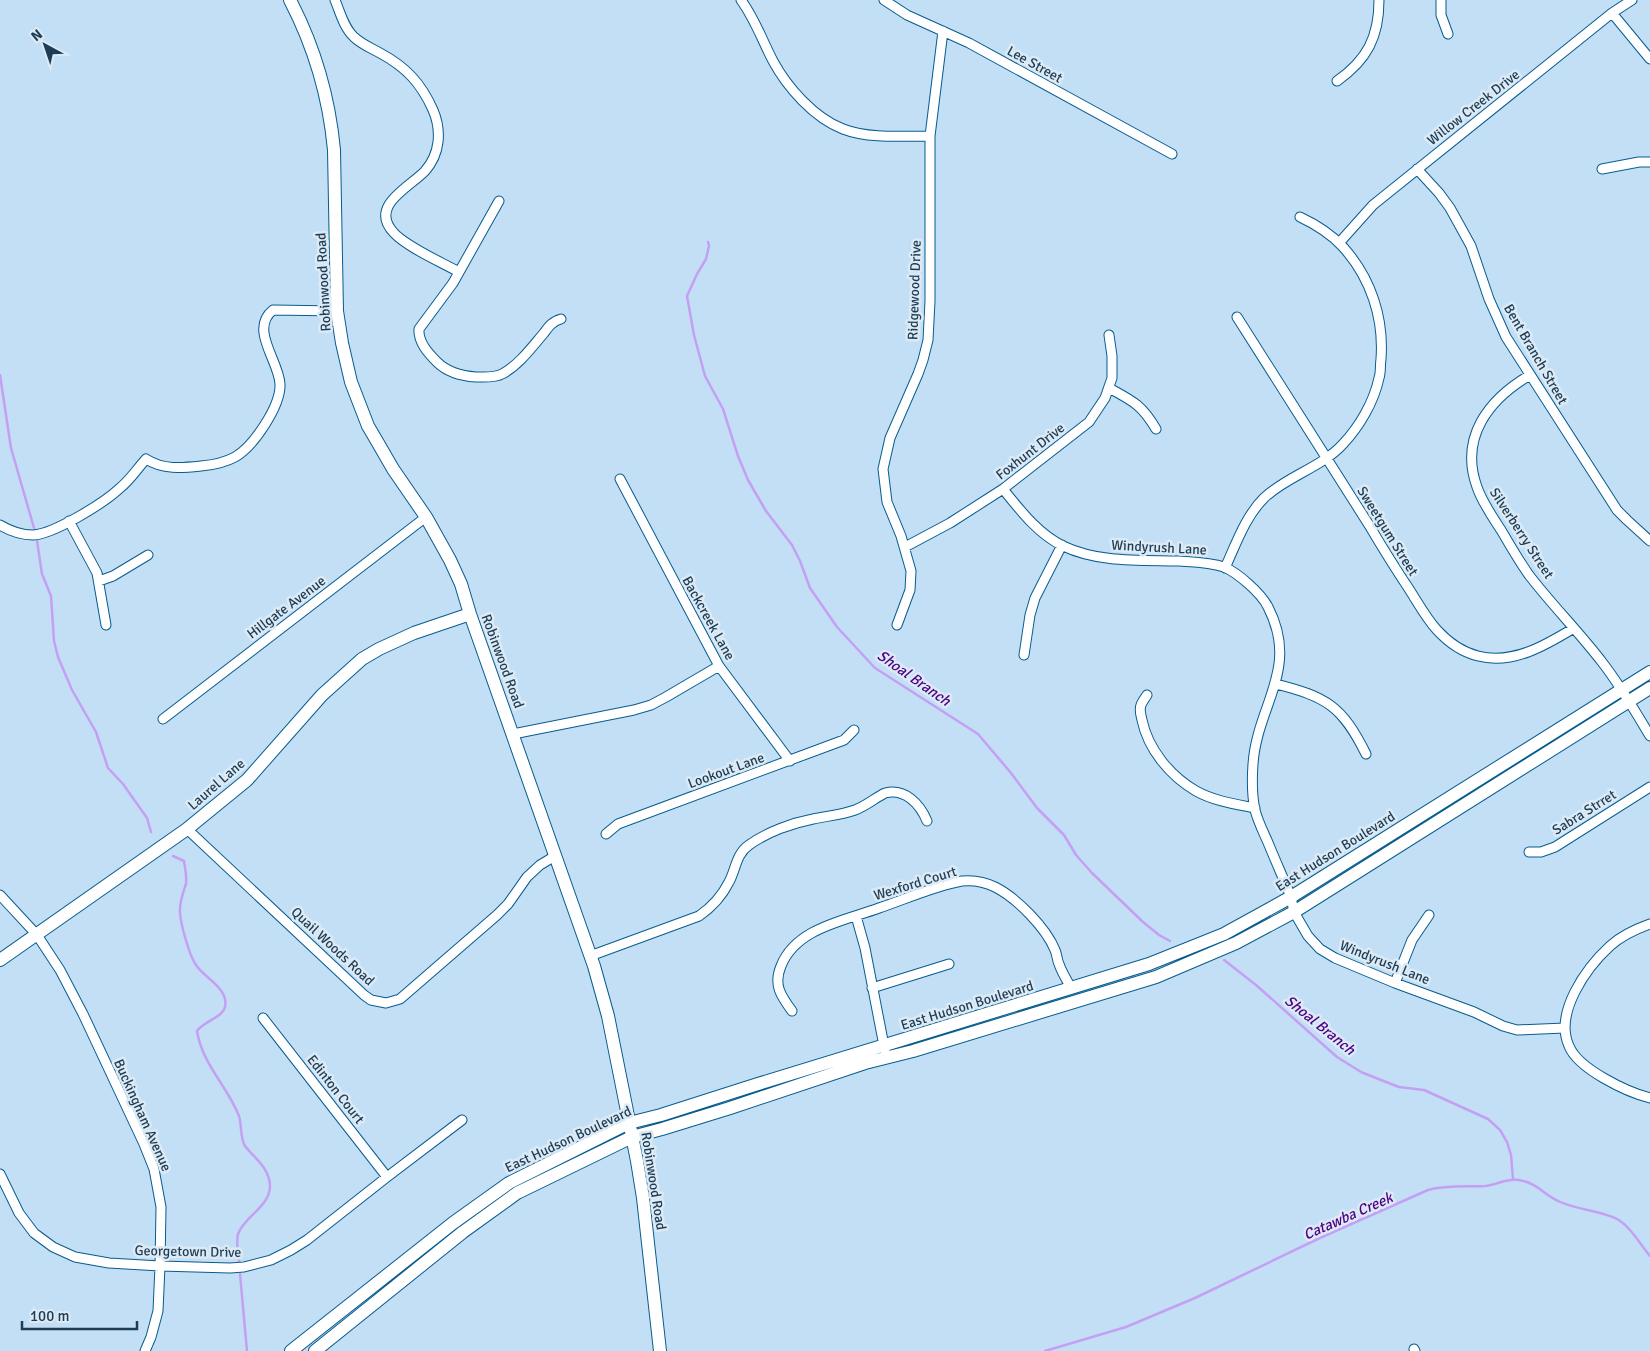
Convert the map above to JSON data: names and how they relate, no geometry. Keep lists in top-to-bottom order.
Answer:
{
  "streets": {
    "main road": ["Robinwood Road", "Laurel Lane", "East Hudson Boulevard"],
    "street": [
      "Lee Street",
      "Willow Creek Drive",
      "Ridgewood Drive",
      "Bent Branch Street",
      "Foxhunt Drive",
      "Sweetgum Street",
      "Silverberry Street",
      "Windyrush Lane",
      "Hillgate Avenue",
      "Backcreek Lane",
      "Lookout Lane",
      "Sabra Strret",
      "Wexford Court",
      "Quail Woods Road",
      "Edinton Court",
      "Buckingham Avenue",
      "Georgetown Drive"
    ]
  },
  "crossings": [
    ["Lee Street", "Ridgewood Drive"],
    ["Willow Creek Drive", "Bent Branch Street"],
    ["Robinwood Road", "Hillgate Avenue"],
    ["Robinwood Road", "Laurel Lane"],
    ["Robinwood Road", "East Hudson Boulevard"],
    ["Robinwood Road", "Quail Woods Road"],
    ["Ridgewood Drive", "Foxhunt Drive"],
    ["Bent Branch Street", "Silverberry Street"],
    ["Foxhunt Drive", "Windyrush Lane"],
    ["Sweetgum Street", "Silverberry Street"],
    ["Silverberry Street", "East Hudson Boulevard"],
    ["Windyrush Lane", "East Hudson Boulevard"],
    ["Backcreek Lane", "Lookout Lane"],
    ["Laurel Lane", "Quail Woods Road"],
    ["Laurel Lane", "Buckingham Avenue"],
    ["East Hudson Boulevard", "Wexford Court"],
    ["Edinton Court", "Georgetown Drive"],
    ["Buckingham Avenue", "Georgetown Drive"]
  ],
  "water": ["Shoal Branch", "Catawba Creek"],
  "scale_bar": "100 m",
  "north": "top left"
}
